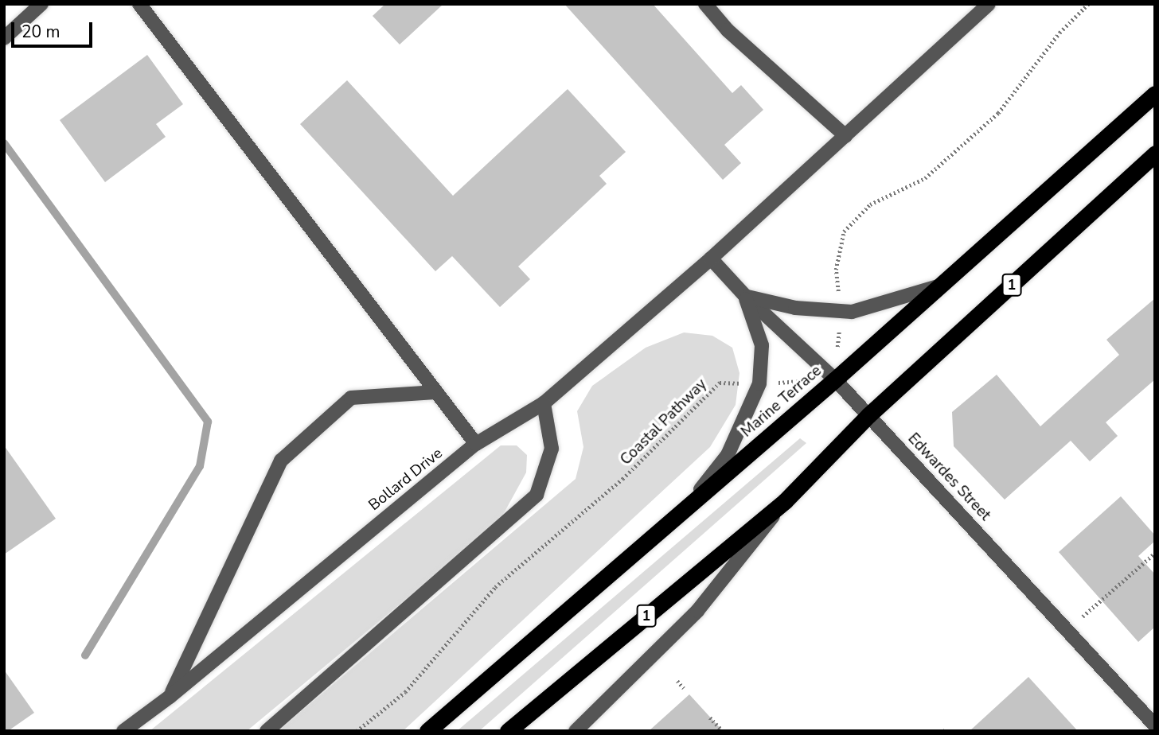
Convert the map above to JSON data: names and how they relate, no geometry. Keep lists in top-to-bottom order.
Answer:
{
  "streets": {
    "highway": ["1", "Marine Terrace"],
    "street": ["Edwardes Street", "Bollard Drive"],
    "path": ["Coastal Pathway"]
  },
  "crossings": [
    ["1", "Edwardes Street"],
    ["Marine Terrace", "Coastal Pathway"],
    ["Marine Terrace", "Edwardes Street"],
    ["Coastal Pathway", "Edwardes Street"],
    ["Edwardes Street", "Bollard Drive"]
  ],
  "scale_bar": "20 m"
}
